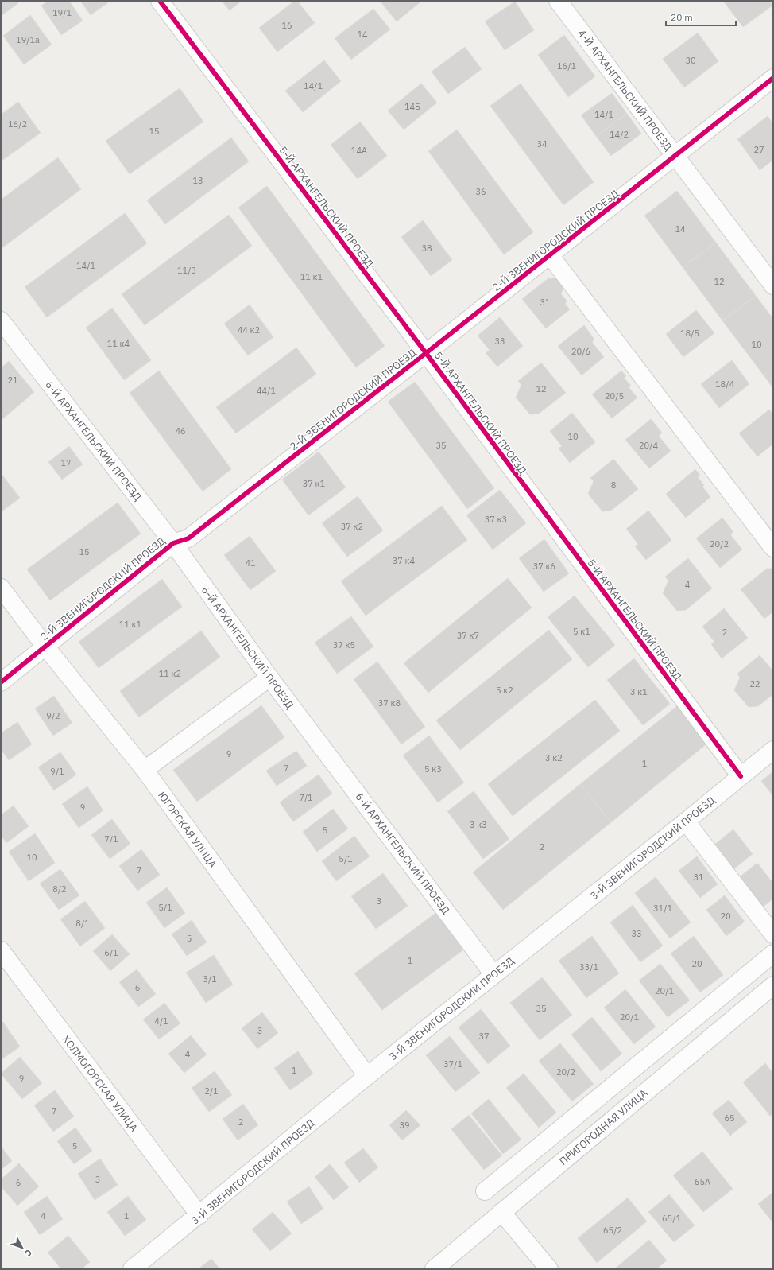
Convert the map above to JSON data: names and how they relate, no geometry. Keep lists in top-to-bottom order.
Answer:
{
  "streets": {
    "street": [
      "4-Й АРХАНГЕЛЬСКИЙ ПРОЕЗД",
      "5-Й АРХАНГЕЛЬСКИЙ ПРОЕЗД",
      "2-Й ЗВЕНИГОРОДСКИЙ ПРОЕЗД",
      "6-Й АРХАНГЕЛЬСКИЙ ПРОЕЗД",
      "ЮГОРСКАЯ УЛИЦА",
      "3-Й ЗВЕНИГОРОДСКИЙ ПРОЕЗД",
      "ХОЛМОГОРСКАЯ УЛИЦА",
      "ПРИГОРОДНАЯ УЛИЦА"
    ]
  },
  "crossings": [
    ["4-Й АРХАНГЕЛЬСКИЙ ПРОЕЗД", "2-Й ЗВЕНИГОРОДСКИЙ ПРОЕЗД"],
    ["5-Й АРХАНГЕЛЬСКИЙ ПРОЕЗД", "2-Й ЗВЕНИГОРОДСКИЙ ПРОЕЗД"],
    ["5-Й АРХАНГЕЛЬСКИЙ ПРОЕЗД", "3-Й ЗВЕНИГОРОДСКИЙ ПРОЕЗД"],
    ["2-Й ЗВЕНИГОРОДСКИЙ ПРОЕЗД", "6-Й АРХАНГЕЛЬСКИЙ ПРОЕЗД"],
    ["2-Й ЗВЕНИГОРОДСКИЙ ПРОЕЗД", "ЮГОРСКАЯ УЛИЦА"],
    ["6-Й АРХАНГЕЛЬСКИЙ ПРОЕЗД", "3-Й ЗВЕНИГОРОДСКИЙ ПРОЕЗД"],
    ["ЮГОРСКАЯ УЛИЦА", "3-Й ЗВЕНИГОРОДСКИЙ ПРОЕЗД"],
    ["3-Й ЗВЕНИГОРОДСКИЙ ПРОЕЗД", "ХОЛМОГОРСКАЯ УЛИЦА"]
  ],
  "house_numbers": [
    "19/1",
    "16",
    "14",
    "19/1а",
    "30",
    "16/1",
    "14/1",
    "14Б",
    "14/1",
    "16/2",
    "15",
    "14/2",
    "34",
    "27",
    "14А",
    "13",
    "36",
    "14",
    "38",
    "14/1",
    "11/3",
    "11 к1",
    "12",
    "31",
    "44 к2",
    "18/5",
    "33",
    "11 к4",
    "10",
    "20/6",
    "21",
    "18/4",
    "12",
    "44/1",
    "20/5",
    "46",
    "10",
    "35",
    "20/4",
    "17",
    "37 к1",
    "8",
    "37 к3",
    "37 к2",
    "20/2",
    "15",
    "37 к4",
    "41",
    "37 к6",
    "4",
    "11 к1",
    "5 к1",
    "2",
    "37 к7",
    "37 к5",
    "11 к2",
    "22",
    "5 к2",
    "3 к1",
    "37 к8",
    "9/2",
    "9",
    "3 к2",
    "1",
    "7",
    "5 к3",
    "9/1",
    "7/1",
    "9",
    "3 к3",
    "5",
    "7/1",
    "2",
    "10",
    "5/1",
    "7",
    "31",
    "8/2",
    "3",
    "5/1",
    "31/1",
    "20",
    "8/1",
    "33",
    "5",
    "6/1",
    "1",
    "20",
    "33/1",
    "3/1",
    "6",
    "20/1",
    "35",
    "20/1",
    "4/1",
    "3",
    "37",
    "4",
    "37/1",
    "1",
    "20/2",
    "9",
    "2/1",
    "7",
    "65",
    "2",
    "39",
    "5",
    "3",
    "65А",
    "6",
    "4",
    "1",
    "65/1",
    "65/2"
  ],
  "scale_bar": "20 m",
  "north": "bottom right"
}
